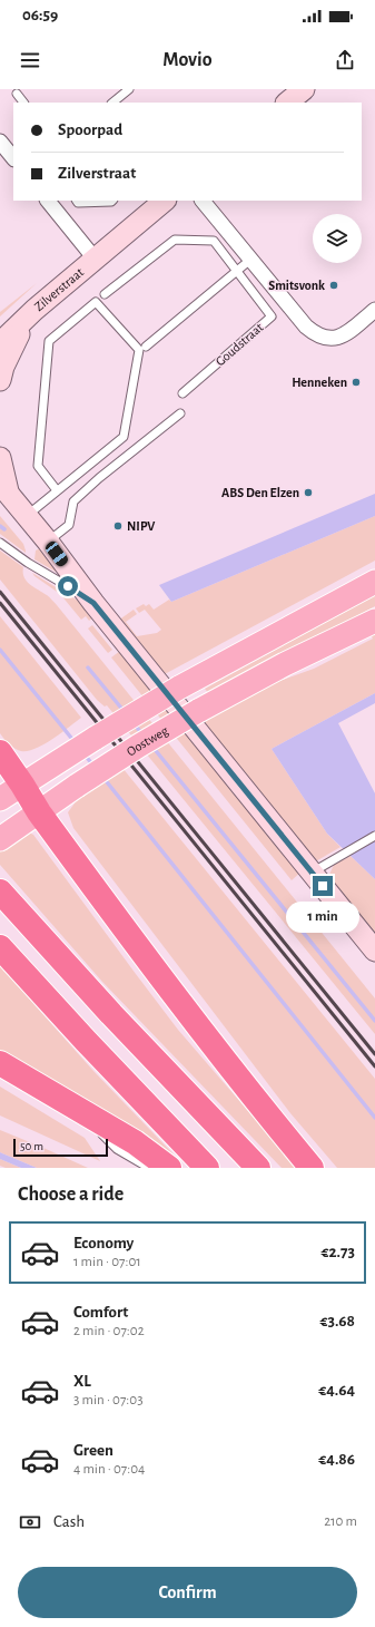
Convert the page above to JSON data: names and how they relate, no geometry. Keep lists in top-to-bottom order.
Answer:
{
  "streets": {
    "main road": ["Oostweg"],
    "street": ["Zilverstraat"],
    "lane": ["Goudstraat"]
  },
  "places": [
    "Smitsvonk",
    "Henneken",
    "ABS Den Elzen",
    "NIPV"
  ],
  "scale_bar": "50 m",
  "page": {
    "status": "06:59",
    "header": "Movio",
    "banner": ["Spoorpad", "Zilverstraat"],
    "bubble": "1 min",
    "scale": "50 m",
    "heading": "Choose a ride",
    "list": [
      {
        "name": "Economy",
        "note": "1 min · 07:01",
        "value": "€2.73"
      },
      {
        "name": "Comfort",
        "note": "2 min · 07:02",
        "value": "€3.68"
      },
      {
        "name": "XL",
        "note": "3 min · 07:03",
        "value": "€4.64"
      },
      {
        "name": "Green",
        "note": "4 min · 07:04",
        "value": "€4.86"
      }
    ],
    "pay": ["Cash", "210 m"],
    "buttons": "Confirm"
  }
}
